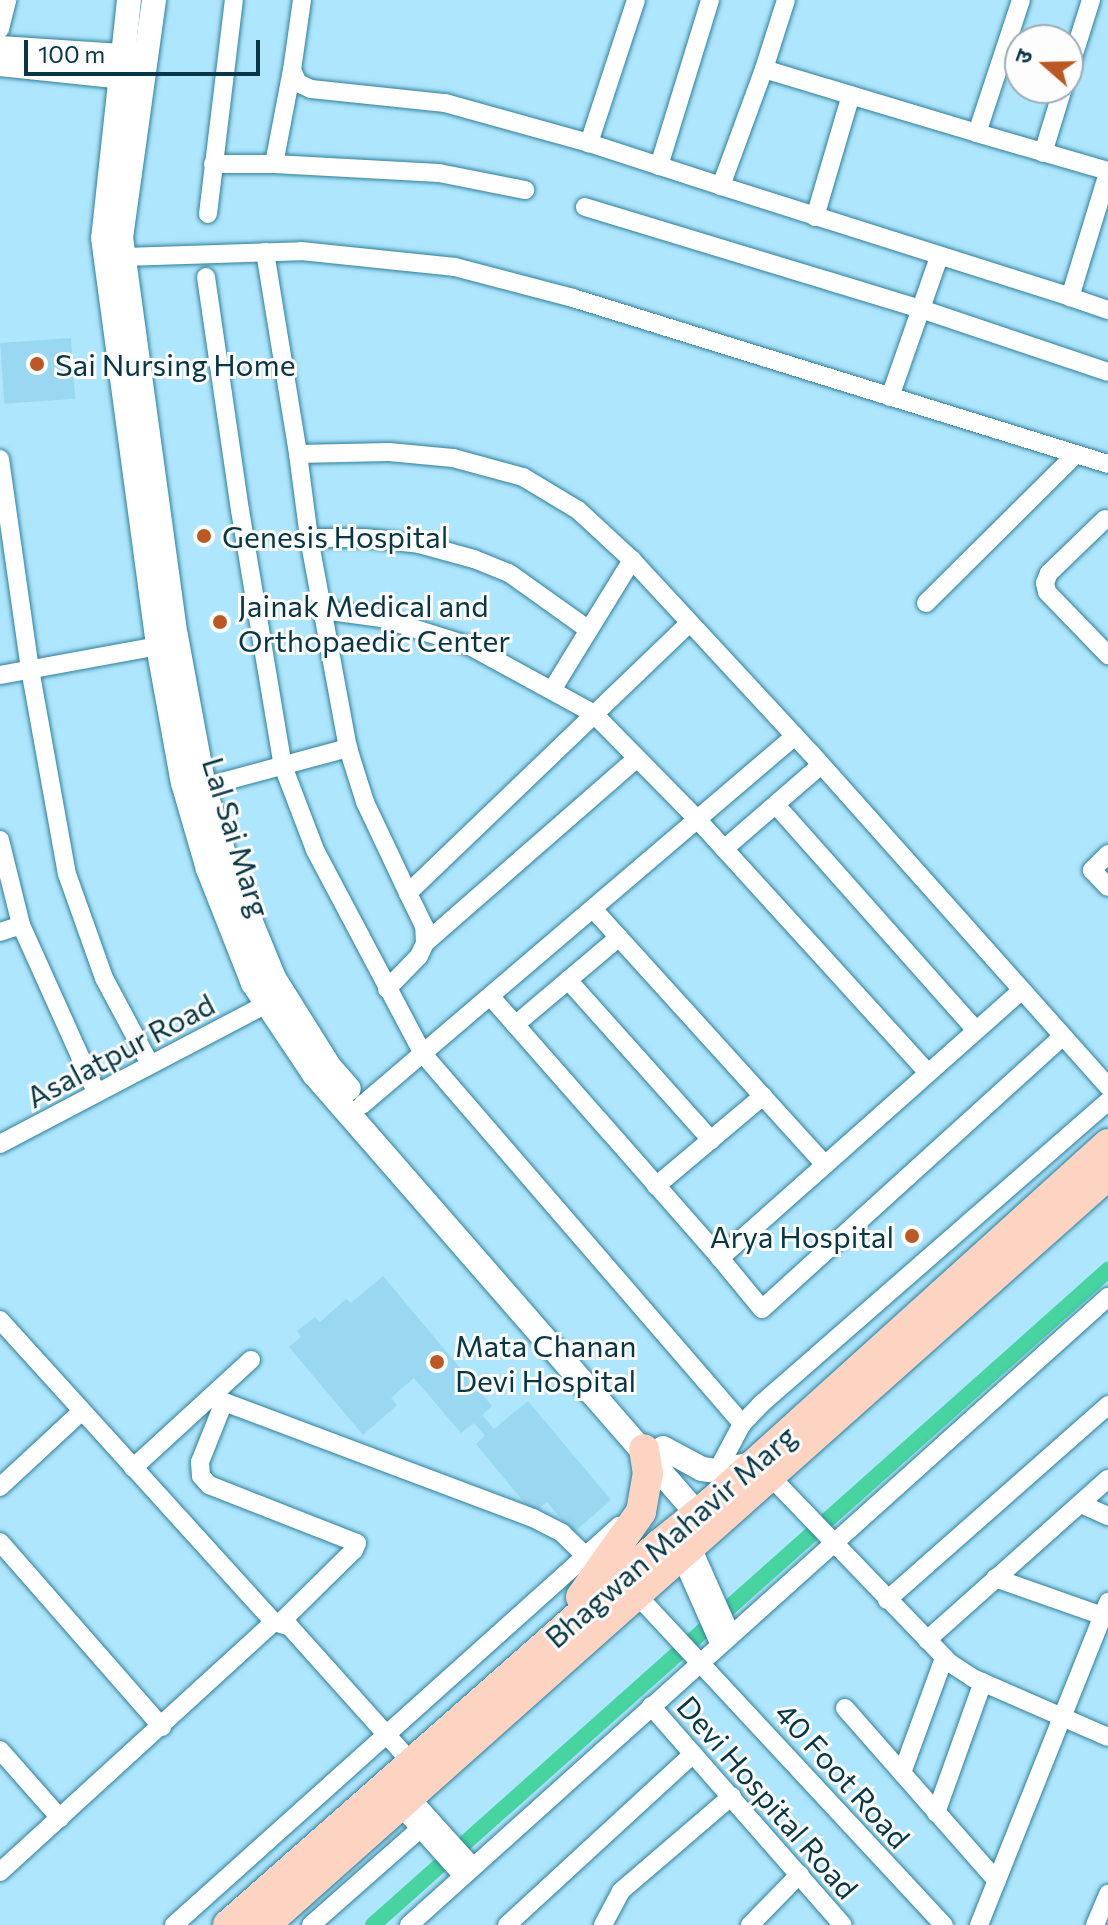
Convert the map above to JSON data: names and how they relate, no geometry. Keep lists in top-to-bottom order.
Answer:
{
  "streets": {
    "main road": ["Bhagwan Mahavir Marg"],
    "street": [
      "Lal Sai Marg",
      "Asalatpur Road",
      "40 Foot Road",
      "Devi Hospital Road"
    ]
  },
  "crossings": [
    ["Lal Sai Marg", "Asalatpur Road"],
    ["Lal Sai Marg", "Bhagwan Mahavir Marg"],
    ["Bhagwan Mahavir Marg", "40 Foot Road"]
  ],
  "places": [
    "Sai Nursing Home",
    "Genesis Hospital",
    "Jainak Medical and Orthopaedic Center",
    "Arya Hospital",
    "Mata Chanan Devi Hospital"
  ],
  "scale_bar": "100 m",
  "north": "left"
}
